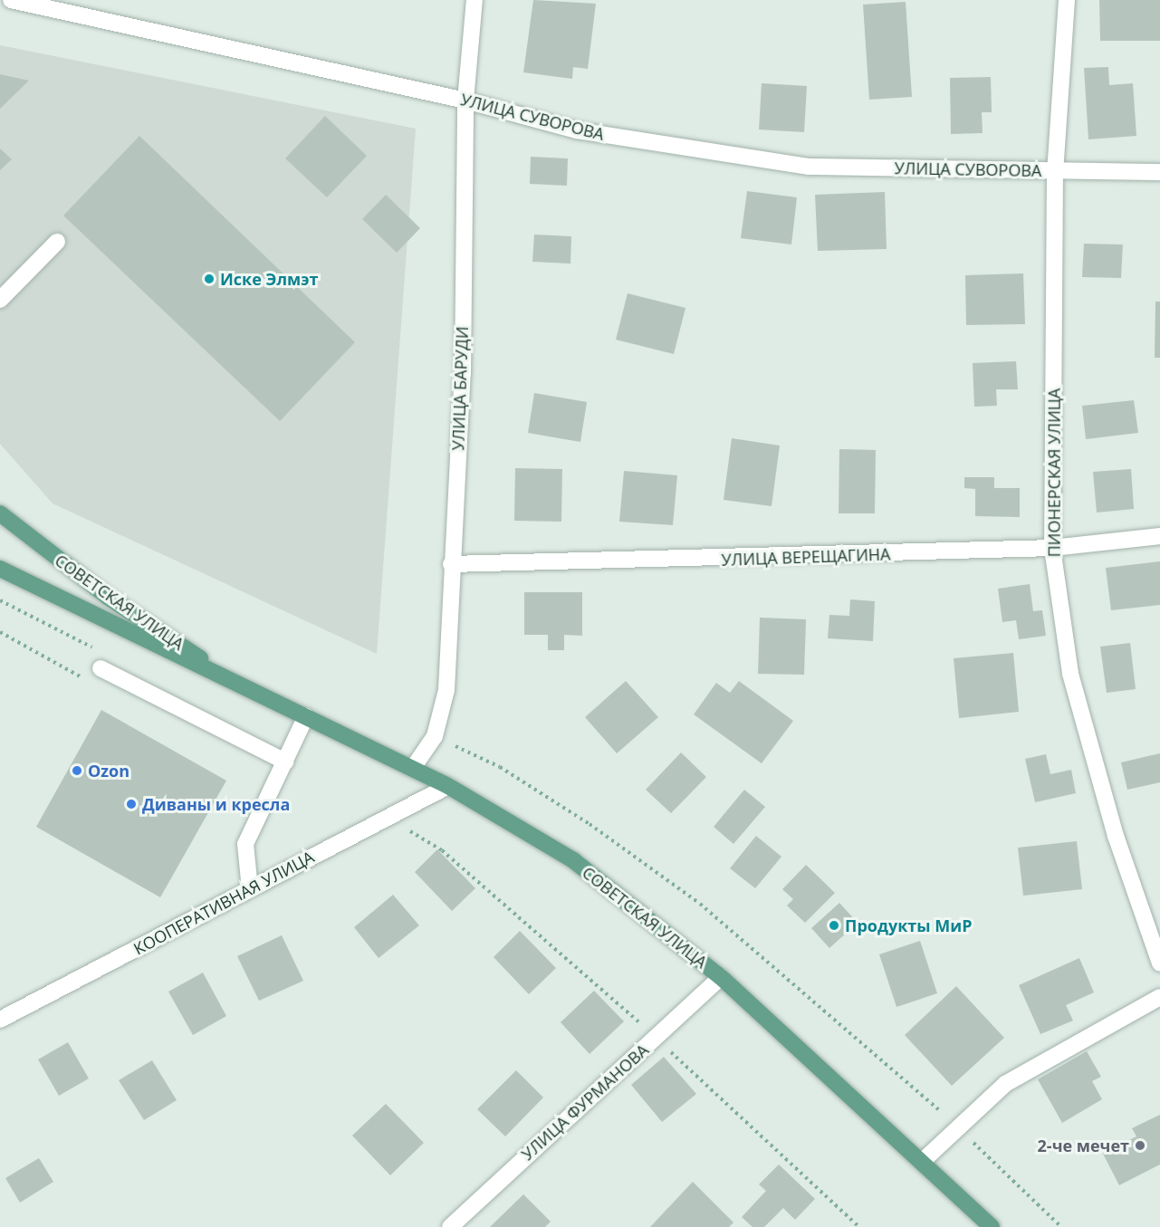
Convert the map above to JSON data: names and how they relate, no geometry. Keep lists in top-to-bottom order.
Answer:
{
  "streets": {
    "main road": ["СОВЕТСКАЯ УЛИЦА"],
    "street": [
      "УЛИЦА СУВОРОВА",
      "УЛИЦА БАРУДИ",
      "ПИОНЕРСКАЯ УЛИЦА",
      "УЛИЦА ВЕРЕЩАГИНА",
      "КООПЕРАТИВНАЯ УЛИЦА",
      "УЛИЦА ФУРМАНОВА"
    ]
  },
  "crossings": [
    ["УЛИЦА СУВОРОВА", "УЛИЦА БАРУДИ"],
    ["УЛИЦА СУВОРОВА", "ПИОНЕРСКАЯ УЛИЦА"],
    ["УЛИЦА БАРУДИ", "УЛИЦА ВЕРЕЩАГИНА"],
    ["УЛИЦА БАРУДИ", "СОВЕТСКАЯ УЛИЦА"],
    ["ПИОНЕРСКАЯ УЛИЦА", "УЛИЦА ВЕРЕЩАГИНА"],
    ["СОВЕТСКАЯ УЛИЦА", "КООПЕРАТИВНАЯ УЛИЦА"],
    ["СОВЕТСКАЯ УЛИЦА", "УЛИЦА ФУРМАНОВА"]
  ],
  "places": [
    "Иске Элмэт",
    "Ozon",
    "Диваны и кресла",
    "Продукты МиР",
    "2-че мечет"
  ]
}
